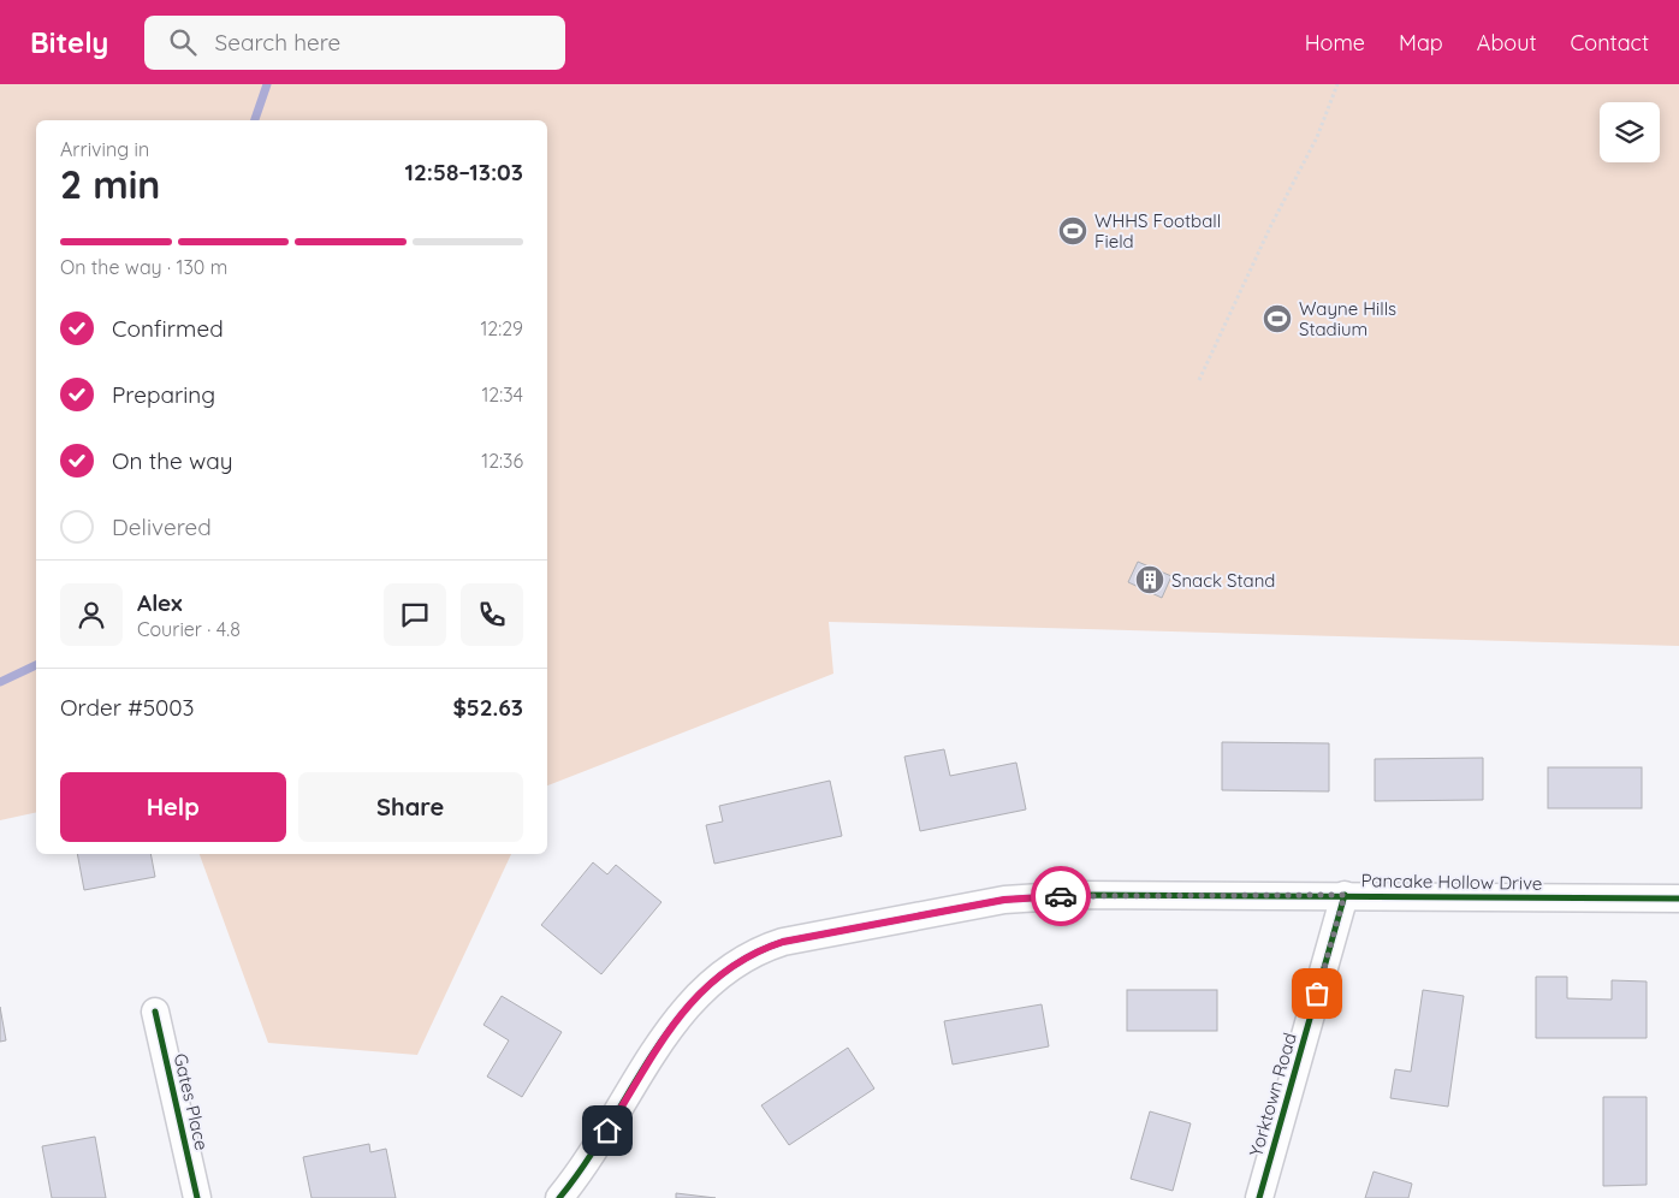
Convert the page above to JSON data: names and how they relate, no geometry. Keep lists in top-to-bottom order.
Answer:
{
  "streets": {
    "street": ["Pancake Hollow Drive", "Yorktown Road", "Gates Place"]
  },
  "crossings": [
    ["Pancake Hollow Drive", "Yorktown Road"]
  ],
  "places": {
    "sports": ["WHHS Football Field", "Wayne Hills Stadium"],
    "building": ["Snack Stand"]
  },
  "page": {
    "header": "Bitely",
    "search": "Search here",
    "nav": [
      "Home",
      "Map",
      "About",
      "Contact"
    ],
    "heading": ["2 min", "Arriving in", "12:58–13:03"],
    "panel": [
      "Alex",
      "Courier · 4.8",
      "Order #5003",
      "$52.63"
    ],
    "bar": "On the way · 130 m",
    "list": [
      ["Confirmed", "12:29"],
      ["Preparing", "12:34"],
      ["On the way", "12:36"],
      "Delivered"
    ],
    "buttons": ["Help", "Share"]
  }
}
